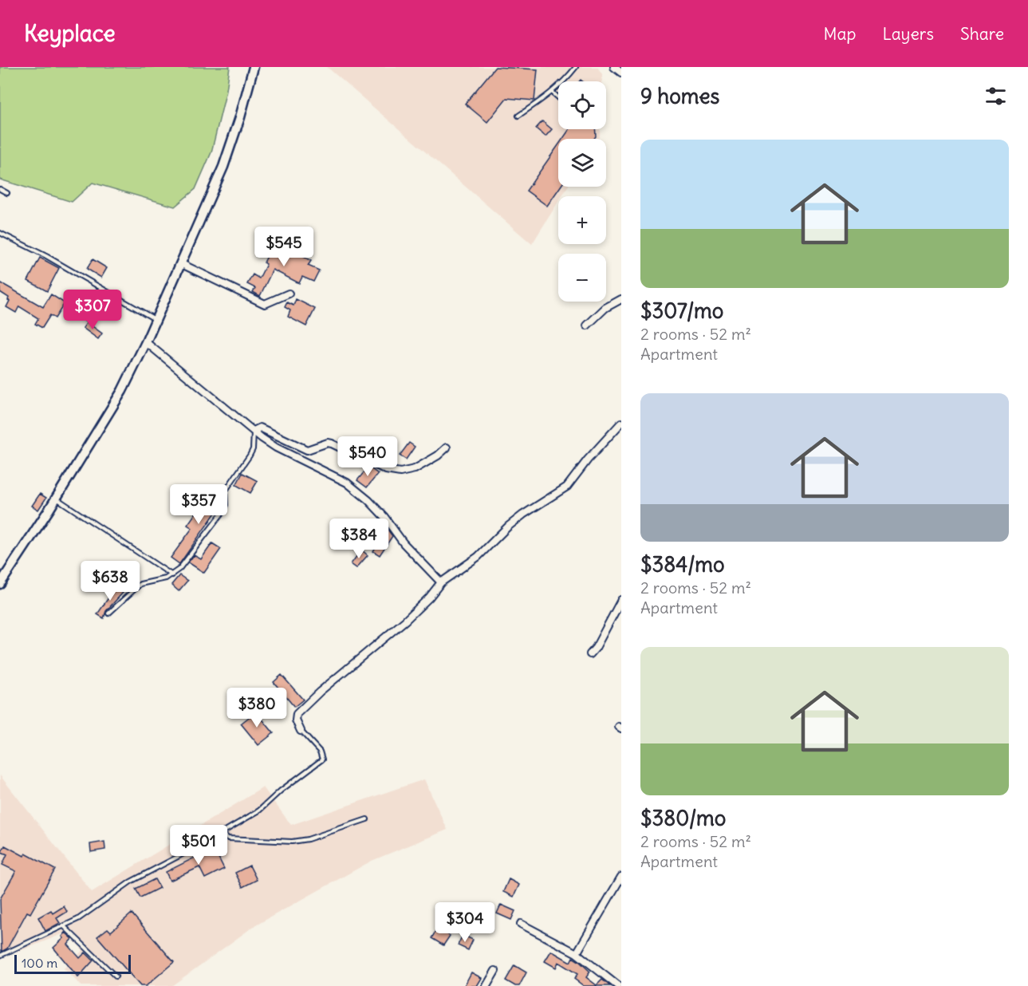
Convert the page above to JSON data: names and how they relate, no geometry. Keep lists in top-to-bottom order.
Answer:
{
  "scale_bar": "100 m",
  "page": {
    "header": "Keyplace",
    "nav": ["Map", "Layers", "Share"],
    "heading": "9 homes",
    "map_buttons": ["+", "−"],
    "list": [
      {
        "name": "$307/mo",
        "note": "2 rooms · 52 m² · Apartment"
      },
      {
        "name": "$384/mo",
        "note": "2 rooms · 52 m² · Apartment"
      },
      {
        "name": "$380/mo",
        "note": "2 rooms · 52 m² · Apartment"
      }
    ],
    "price": [
      "$545",
      "$307",
      "$540",
      "$357",
      "$384",
      "$638",
      "$380",
      "$501",
      "$304"
    ],
    "scale": "100 m"
  }
}
